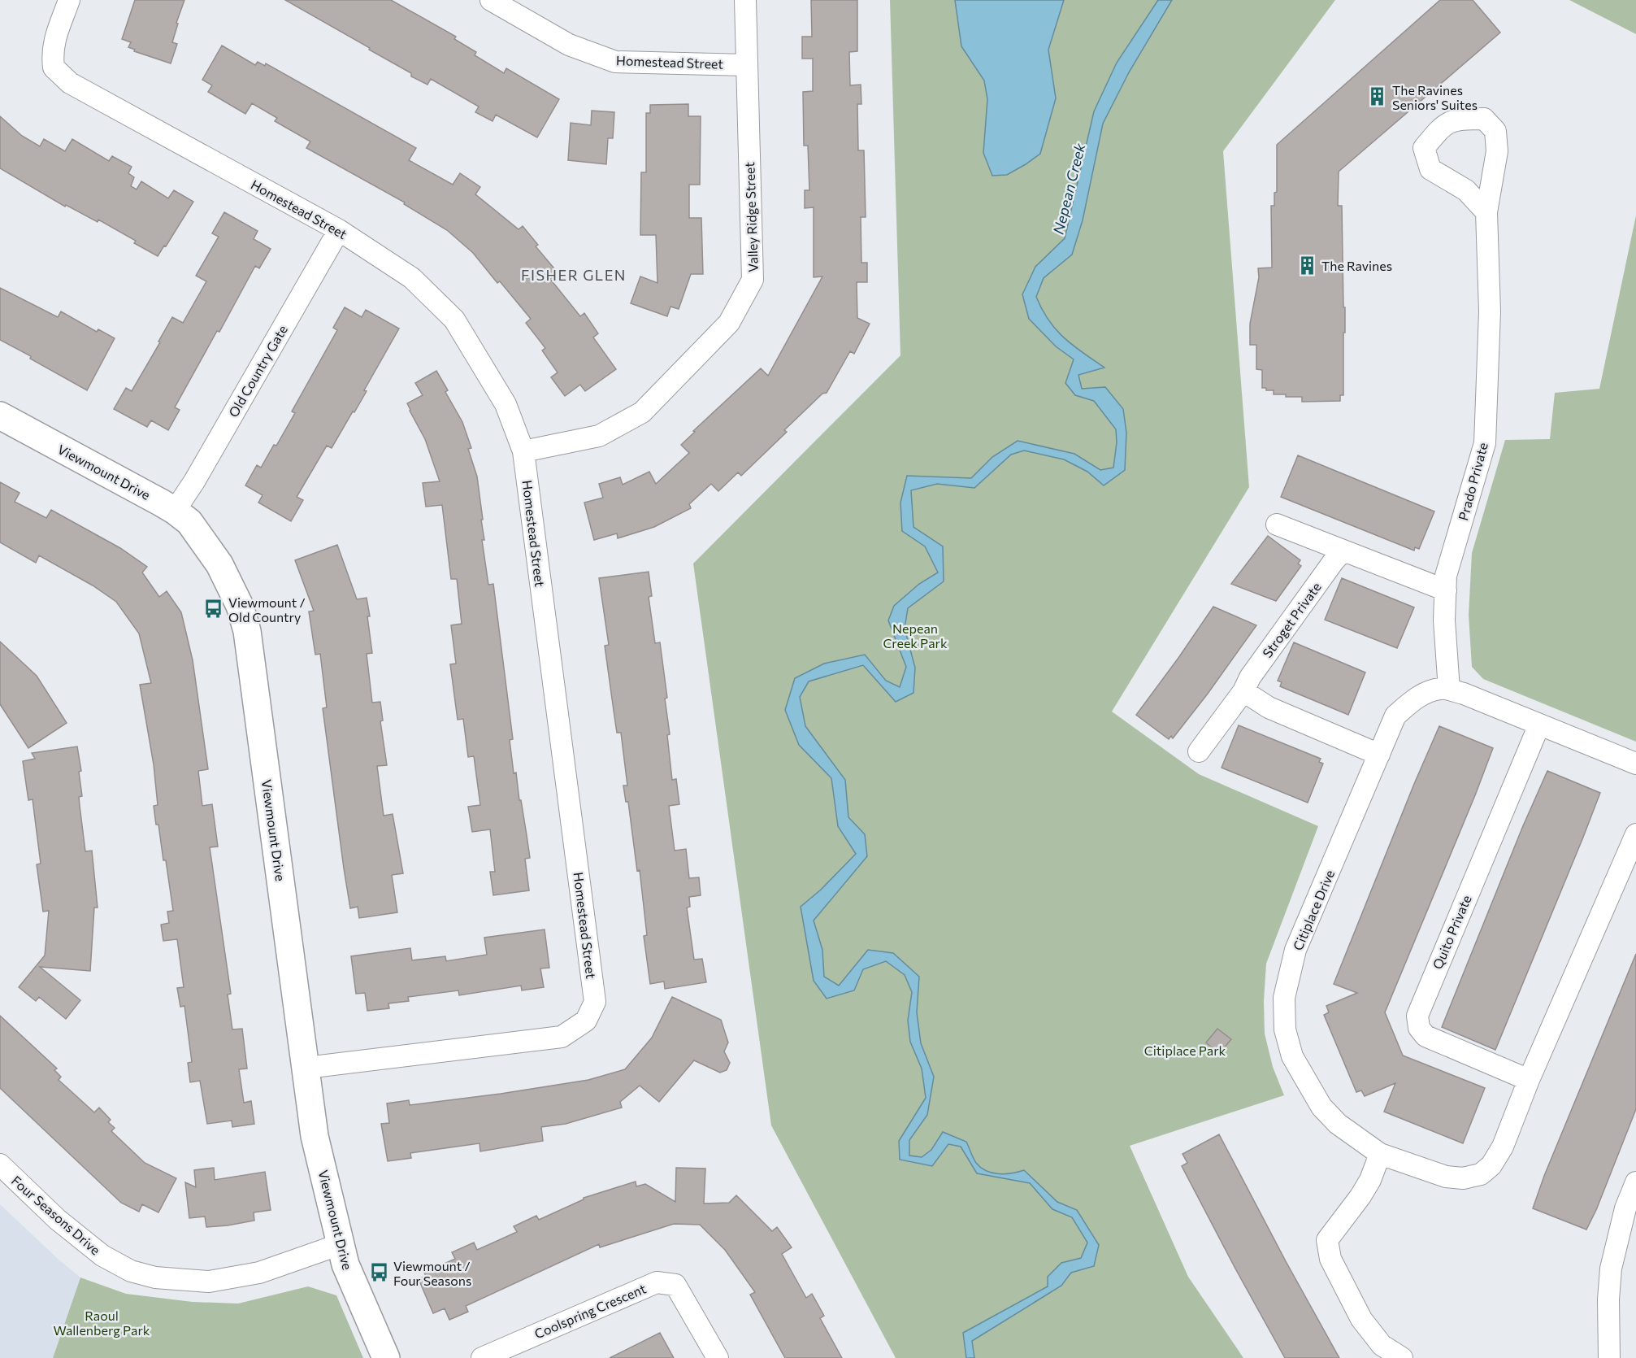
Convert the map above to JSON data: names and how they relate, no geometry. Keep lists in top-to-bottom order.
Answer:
{
  "streets": {
    "street": [
      "Homestead Street",
      "Valley Ridge Street",
      "Old Country Gate",
      "Viewmount Drive",
      "Prado Private",
      "Stroget Private",
      "Citiplace Drive",
      "Quito Private",
      "Four Seasons Drive",
      "Coolspring Crescent"
    ]
  },
  "crossings": [
    ["Homestead Street", "Valley Ridge Street"],
    ["Homestead Street", "Old Country Gate"],
    ["Homestead Street", "Viewmount Drive"],
    ["Old Country Gate", "Viewmount Drive"],
    ["Viewmount Drive", "Four Seasons Drive"],
    ["Prado Private", "Citiplace Drive"],
    ["Citiplace Drive", "Quito Private"]
  ],
  "districts": ["FISHER GLEN"],
  "water": ["Nepean Creek"],
  "parks": ["Nepean Creek Park", "Citiplace Park", "Raoul Wallenberg Park"],
  "places": {
    "building": ["The Ravines Seniors' Suites", "The Ravines"],
    "bus stop": ["Viewmount / Old Country", "Viewmount / Four Seasons"]
  }
}
